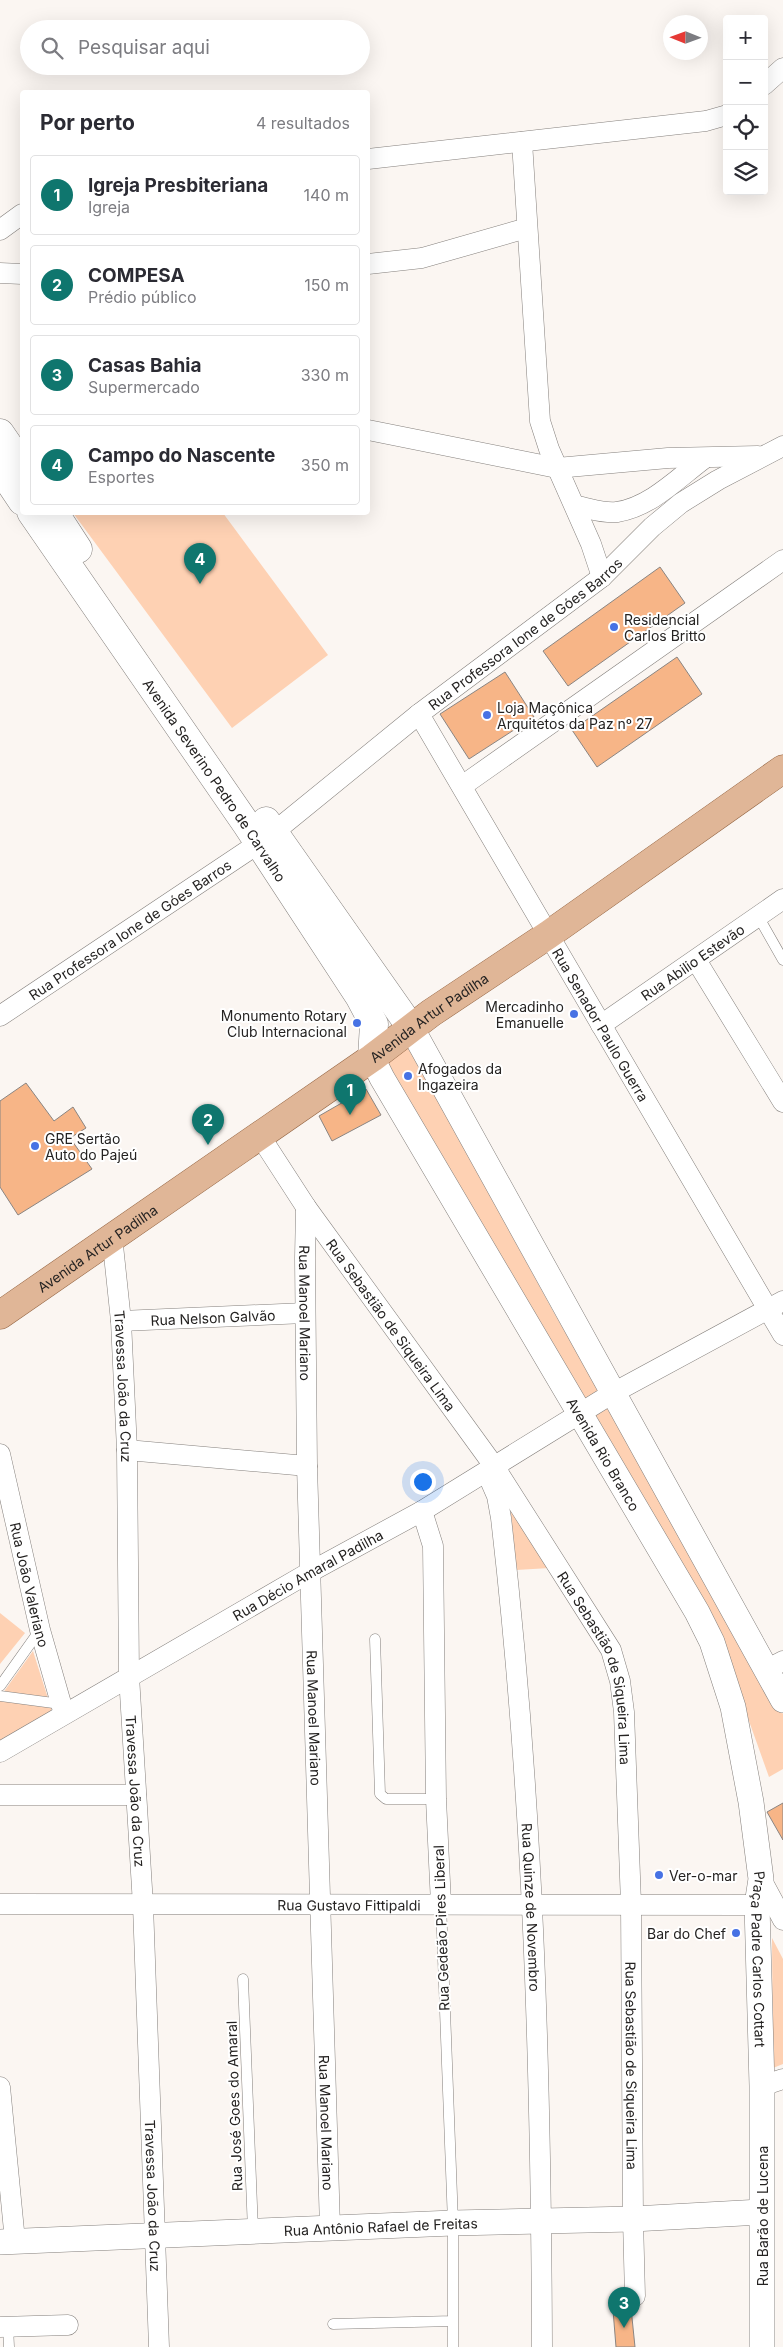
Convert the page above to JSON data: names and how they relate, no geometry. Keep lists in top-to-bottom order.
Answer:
{
  "streets": {
    "main road": ["Avenida Severino Pedro de Carvalho", "Avenida Artur Padilha"],
    "street": [
      "Rua Professora Ione de Góes Barros",
      "Rua Abilio Estevão",
      "Rua Senador Paulo Guerra",
      "Rua Manoel Mariano",
      "Rua Nelson Galvão",
      "Rua Sebastião de Siqueira Lima",
      "Travessa João da Cruz",
      "Avenida Rio Branco",
      "Rua Décio Amaral Padilha",
      "Rua João Valeriano",
      "Rua Gustavo Fittipaldi",
      "Rua Quinze de Novembro",
      "Rua Gedeão Pires Liberal",
      "Praça Padre Carlos Cottart",
      "Rua Barão de Lucena",
      "Rua Antônio Rafael de Freitas"
    ],
    "lane": ["Rua José Goes do Amaral"]
  },
  "crossings": [
    ["Rua Professora Ione de Góes Barros", "Avenida Severino Pedro de Carvalho"],
    ["Rua Professora Ione de Góes Barros", "Rua Senador Paulo Guerra"],
    ["Avenida Severino Pedro de Carvalho", "Avenida Artur Padilha"],
    ["Avenida Severino Pedro de Carvalho", "Avenida Rio Branco"],
    ["Rua Abilio Estevão", "Rua Senador Paulo Guerra"],
    ["Avenida Artur Padilha", "Rua Senador Paulo Guerra"],
    ["Avenida Artur Padilha", "Rua Sebastião de Siqueira Lima"],
    ["Avenida Artur Padilha", "Travessa João da Cruz"],
    ["Avenida Artur Padilha", "Avenida Rio Branco"],
    ["Rua Senador Paulo Guerra", "Rua Décio Amaral Padilha"],
    ["Rua Manoel Mariano", "Rua Nelson Galvão"],
    ["Rua Manoel Mariano", "Rua Sebastião de Siqueira Lima"],
    ["Rua Manoel Mariano", "Rua Décio Amaral Padilha"],
    ["Rua Manoel Mariano", "Rua Gustavo Fittipaldi"],
    ["Rua Manoel Mariano", "Rua Antônio Rafael de Freitas"],
    ["Rua Nelson Galvão", "Travessa João da Cruz"],
    ["Rua Sebastião de Siqueira Lima", "Rua Décio Amaral Padilha"],
    ["Rua Sebastião de Siqueira Lima", "Rua Gustavo Fittipaldi"],
    ["Rua Sebastião de Siqueira Lima", "Rua Quinze de Novembro"],
    ["Rua Sebastião de Siqueira Lima", "Rua Antônio Rafael de Freitas"],
    ["Travessa João da Cruz", "Rua Décio Amaral Padilha"],
    ["Travessa João da Cruz", "Rua Gustavo Fittipaldi"],
    ["Travessa João da Cruz", "Rua Antônio Rafael de Freitas"],
    ["Avenida Rio Branco", "Rua Décio Amaral Padilha"],
    ["Avenida Rio Branco", "Praça Padre Carlos Cottart"],
    ["Rua Décio Amaral Padilha", "Rua João Valeriano"],
    ["Rua Décio Amaral Padilha", "Rua Quinze de Novembro"],
    ["Rua Décio Amaral Padilha", "Rua Gedeão Pires Liberal"],
    ["Rua Gustavo Fittipaldi", "Rua Quinze de Novembro"],
    ["Rua Gustavo Fittipaldi", "Rua Gedeão Pires Liberal"],
    ["Rua Gustavo Fittipaldi", "Praça Padre Carlos Cottart"],
    ["Rua Quinze de Novembro", "Rua Antônio Rafael de Freitas"],
    ["Rua Gedeão Pires Liberal", "Rua Antônio Rafael de Freitas"],
    ["Praça Padre Carlos Cottart", "Rua Barão de Lucena"],
    ["Rua José Goes do Amaral", "Rua Antônio Rafael de Freitas"],
    ["Rua Barão de Lucena", "Rua Antônio Rafael de Freitas"]
  ],
  "places": [
    "Residencial Carlos Britto",
    "Loja Maçônica Arquitetos da Paz nº 27",
    "Mercadinho Emanuelle",
    "Monumento Rotary Club Internacional",
    "Afogados da Ingazeira",
    "GRE Sertão Auto do Pajeú",
    "Ver-o-mar",
    "Bar do Chef"
  ],
  "north": "left",
  "page": {
    "map_buttons": ["+", "−"],
    "search": "Pesquisar aqui",
    "heading": ["Por perto", "4 resultados"],
    "list": [
      {
        "mark": "1",
        "name": "Igreja Presbiteriana",
        "note": "Igreja",
        "value": "140 m"
      },
      {
        "mark": "2",
        "name": "COMPESA",
        "note": "Prédio público",
        "value": "150 m"
      },
      {
        "mark": "3",
        "name": "Casas Bahia",
        "note": "Supermercado",
        "value": "330 m"
      },
      {
        "mark": "4",
        "name": "Campo do Nascente",
        "note": "Esportes",
        "value": "350 m"
      }
    ],
    "pins": [
      "4",
      "1",
      "2",
      "3"
    ]
  }
}
